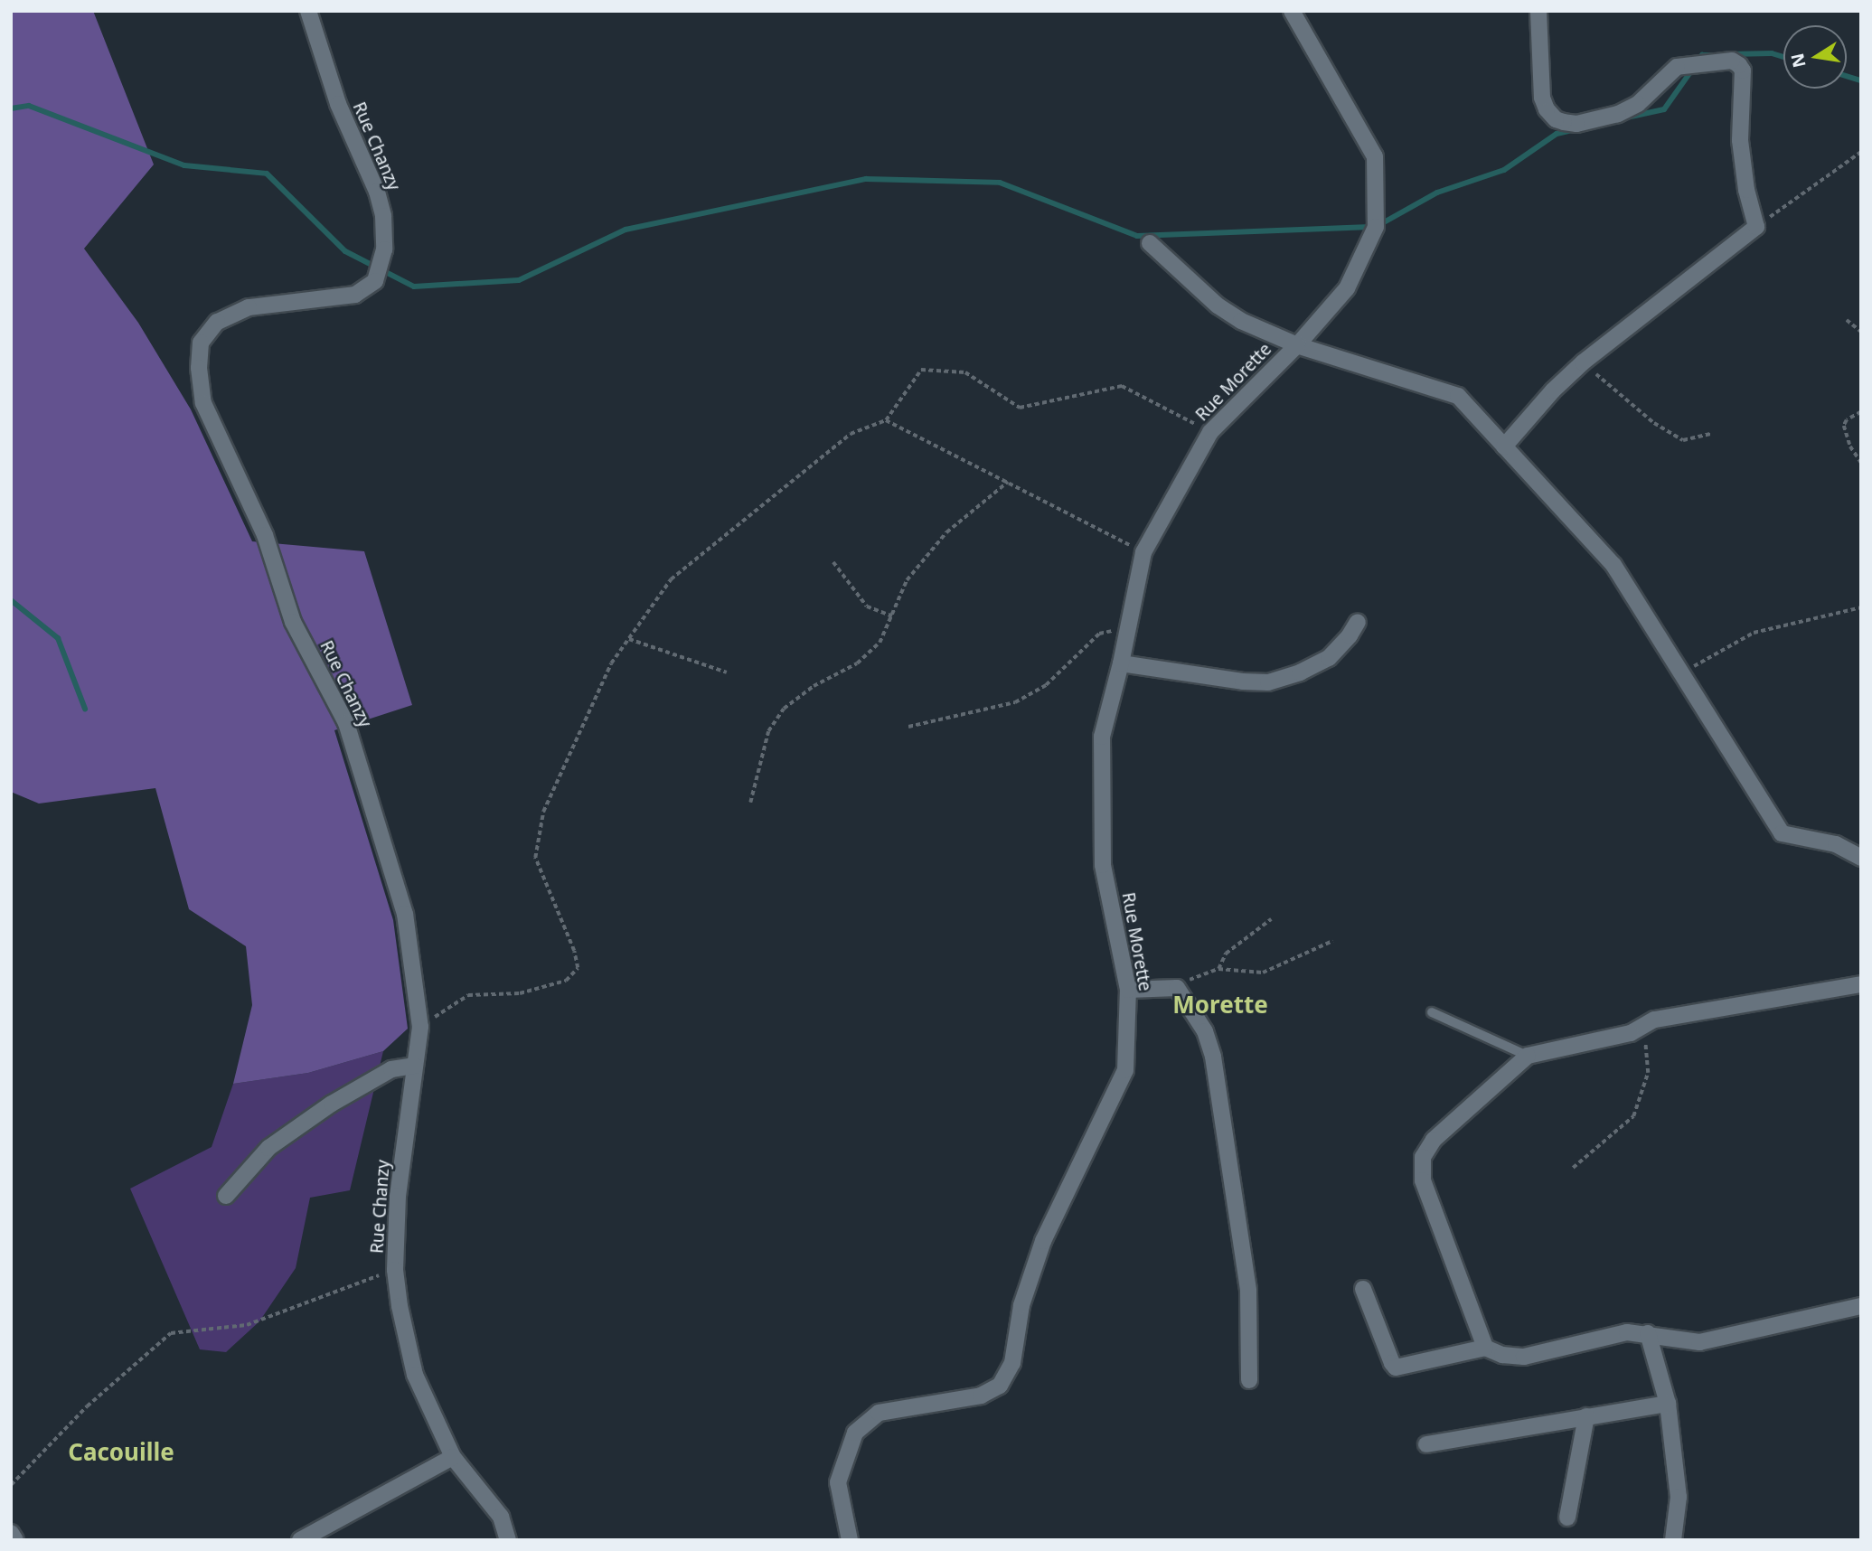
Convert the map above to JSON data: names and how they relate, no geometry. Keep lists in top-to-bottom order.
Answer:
{
  "streets": {
    "street": ["Rue Chanzy", "Rue Morette"]
  },
  "districts": ["Morette", "Cacouille"],
  "north": "left"
}
